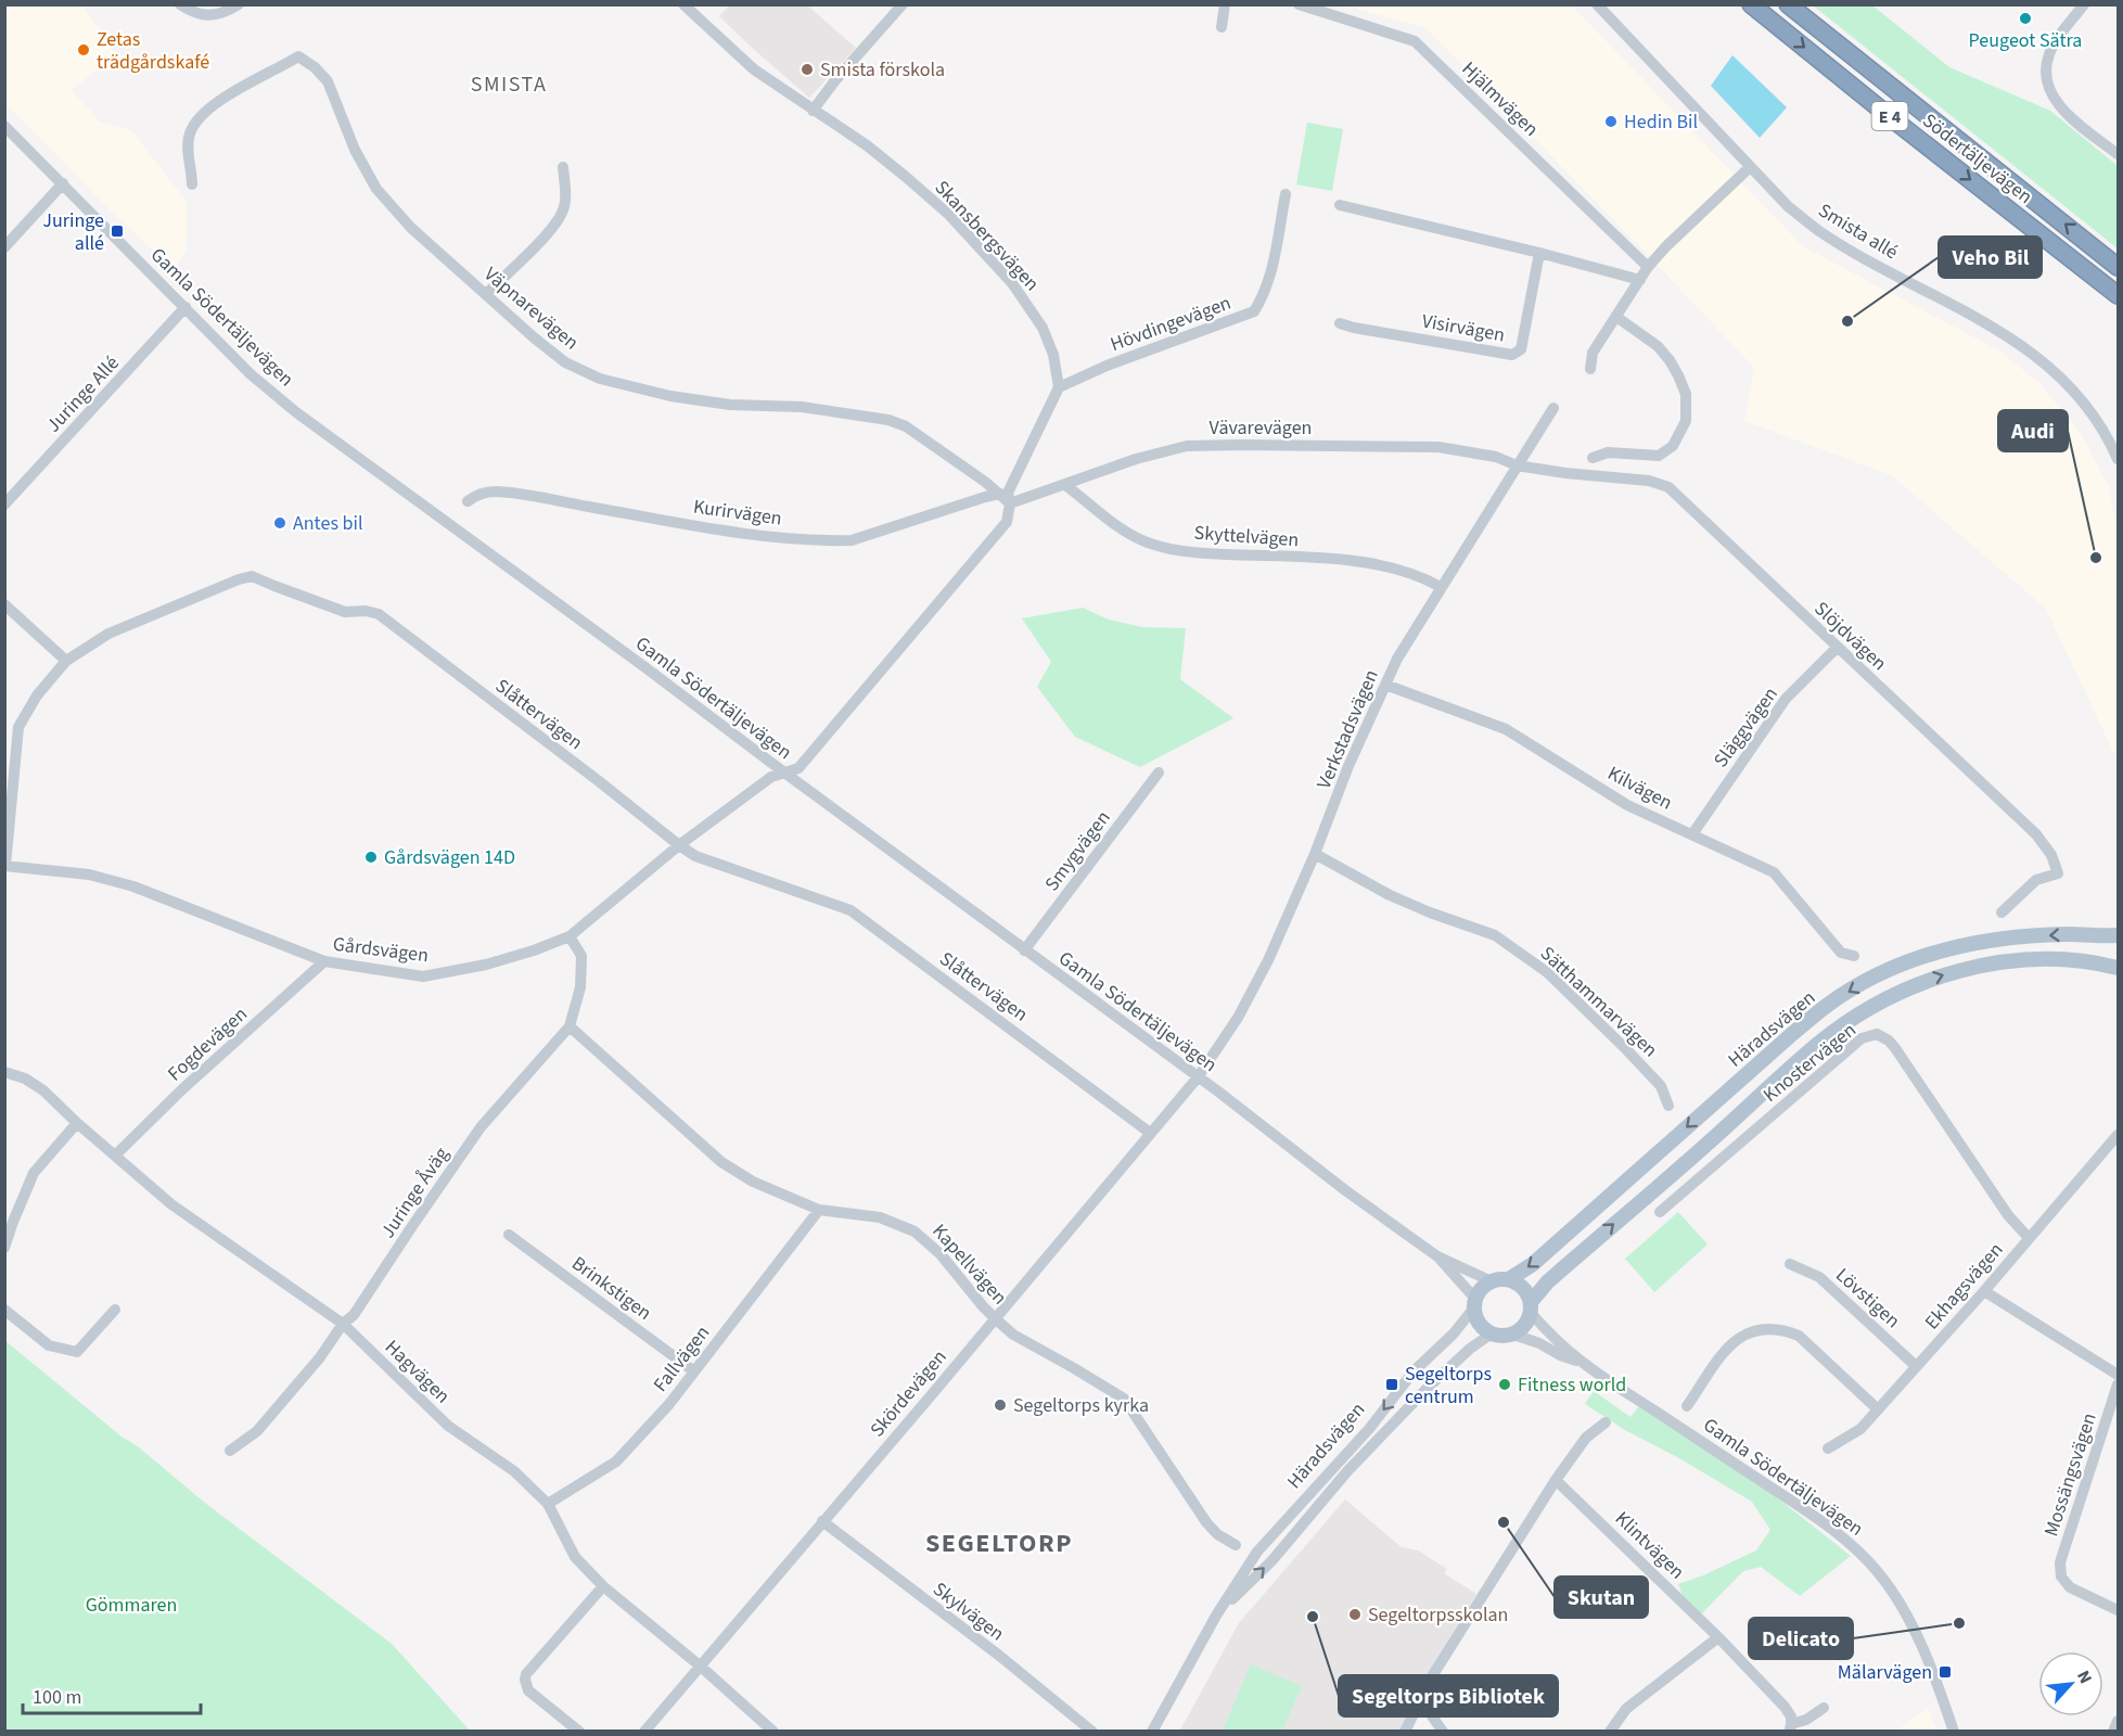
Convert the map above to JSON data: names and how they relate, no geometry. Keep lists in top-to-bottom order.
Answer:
{
  "streets": {
    "highway": ["E 4", "Södertäljevägen"],
    "main road": ["Häradsvägen"],
    "street": [
      "Hjälmvägen",
      "Smista allé",
      "Skansbergsvägen",
      "Väpnarevägen",
      "Gamla Södertäljevägen",
      "Hövdingevägen",
      "Visirvägen",
      "Juringe Allé",
      "Vävarevägen",
      "Kurirvägen",
      "Skyttelvägen",
      "Slöjdvägen",
      "Slåttervägen",
      "Släggvägen",
      "Verkstadsvägen",
      "Kilvägen",
      "Smygvägen",
      "Gårdsvägen",
      "Sätthammarvägen",
      "Fogdevägen",
      "Knostervägen",
      "Juringe Åväg",
      "Kapellvägen",
      "Ekhagsvägen",
      "Brinkstigen",
      "Lövstigen",
      "Fallvägen",
      "Hagvägen",
      "Skördevägen",
      "Mossängsvägen",
      "Klintvägen",
      "Skylvägen"
    ]
  },
  "crossings": [
    ["Skansbergsvägen", "Hövdingevägen"],
    ["Väpnarevägen", "Vävarevägen"],
    ["Väpnarevägen", "Kurirvägen"],
    ["Gamla Södertäljevägen", "Juringe Allé"],
    ["Gamla Södertäljevägen", "Verkstadsvägen"],
    ["Gamla Södertäljevägen", "Smygvägen"],
    ["Gamla Södertäljevägen", "Gårdsvägen"],
    ["Gamla Södertäljevägen", "Häradsvägen"],
    ["Gamla Södertäljevägen", "Skördevägen"],
    ["Vävarevägen", "Skyttelvägen"],
    ["Vävarevägen", "Slöjdvägen"],
    ["Vävarevägen", "Verkstadsvägen"],
    ["Skyttelvägen", "Verkstadsvägen"],
    ["Slöjdvägen", "Släggvägen"],
    ["Slöjdvägen", "Verkstadsvägen"],
    ["Slåttervägen", "Gårdsvägen"],
    ["Slåttervägen", "Skördevägen"],
    ["Släggvägen", "Kilvägen"],
    ["Verkstadsvägen", "Kilvägen"],
    ["Verkstadsvägen", "Sätthammarvägen"],
    ["Verkstadsvägen", "Skördevägen"],
    ["Gårdsvägen", "Fogdevägen"],
    ["Gårdsvägen", "Juringe Åväg"],
    ["Fogdevägen", "Hagvägen"],
    ["Knostervägen", "Ekhagsvägen"],
    ["Juringe Åväg", "Kapellvägen"],
    ["Juringe Åväg", "Hagvägen"],
    ["Kapellvägen", "Fallvägen"],
    ["Kapellvägen", "Skördevägen"],
    ["Ekhagsvägen", "Lövstigen"],
    ["Brinkstigen", "Fallvägen"],
    ["Fallvägen", "Hagvägen"],
    ["Hagvägen", "Skördevägen"],
    ["Skördevägen", "Skylvägen"]
  ],
  "districts": ["SMISTA", "SEGELTORP"],
  "parks": ["Gömmaren"],
  "places": {
    "other": [
      "Peugeot Sätra",
      "Zetas trädgårdskafé",
      "Smista förskola",
      "Hedin Bil",
      "Veho Bil",
      "Antes bil",
      "Audi",
      "Gårdsvägen 14D",
      "Fitness world",
      "Segeltorps kyrka",
      "Skutan",
      "Segeltorpsskolan",
      "Segeltorps Bibliotek",
      "Delicato"
    ],
    "transit": ["Juringe allé", "Segeltorps centrum", "Mälarvägen"]
  },
  "scale_bar": "100 m",
  "north": "top right"
}
